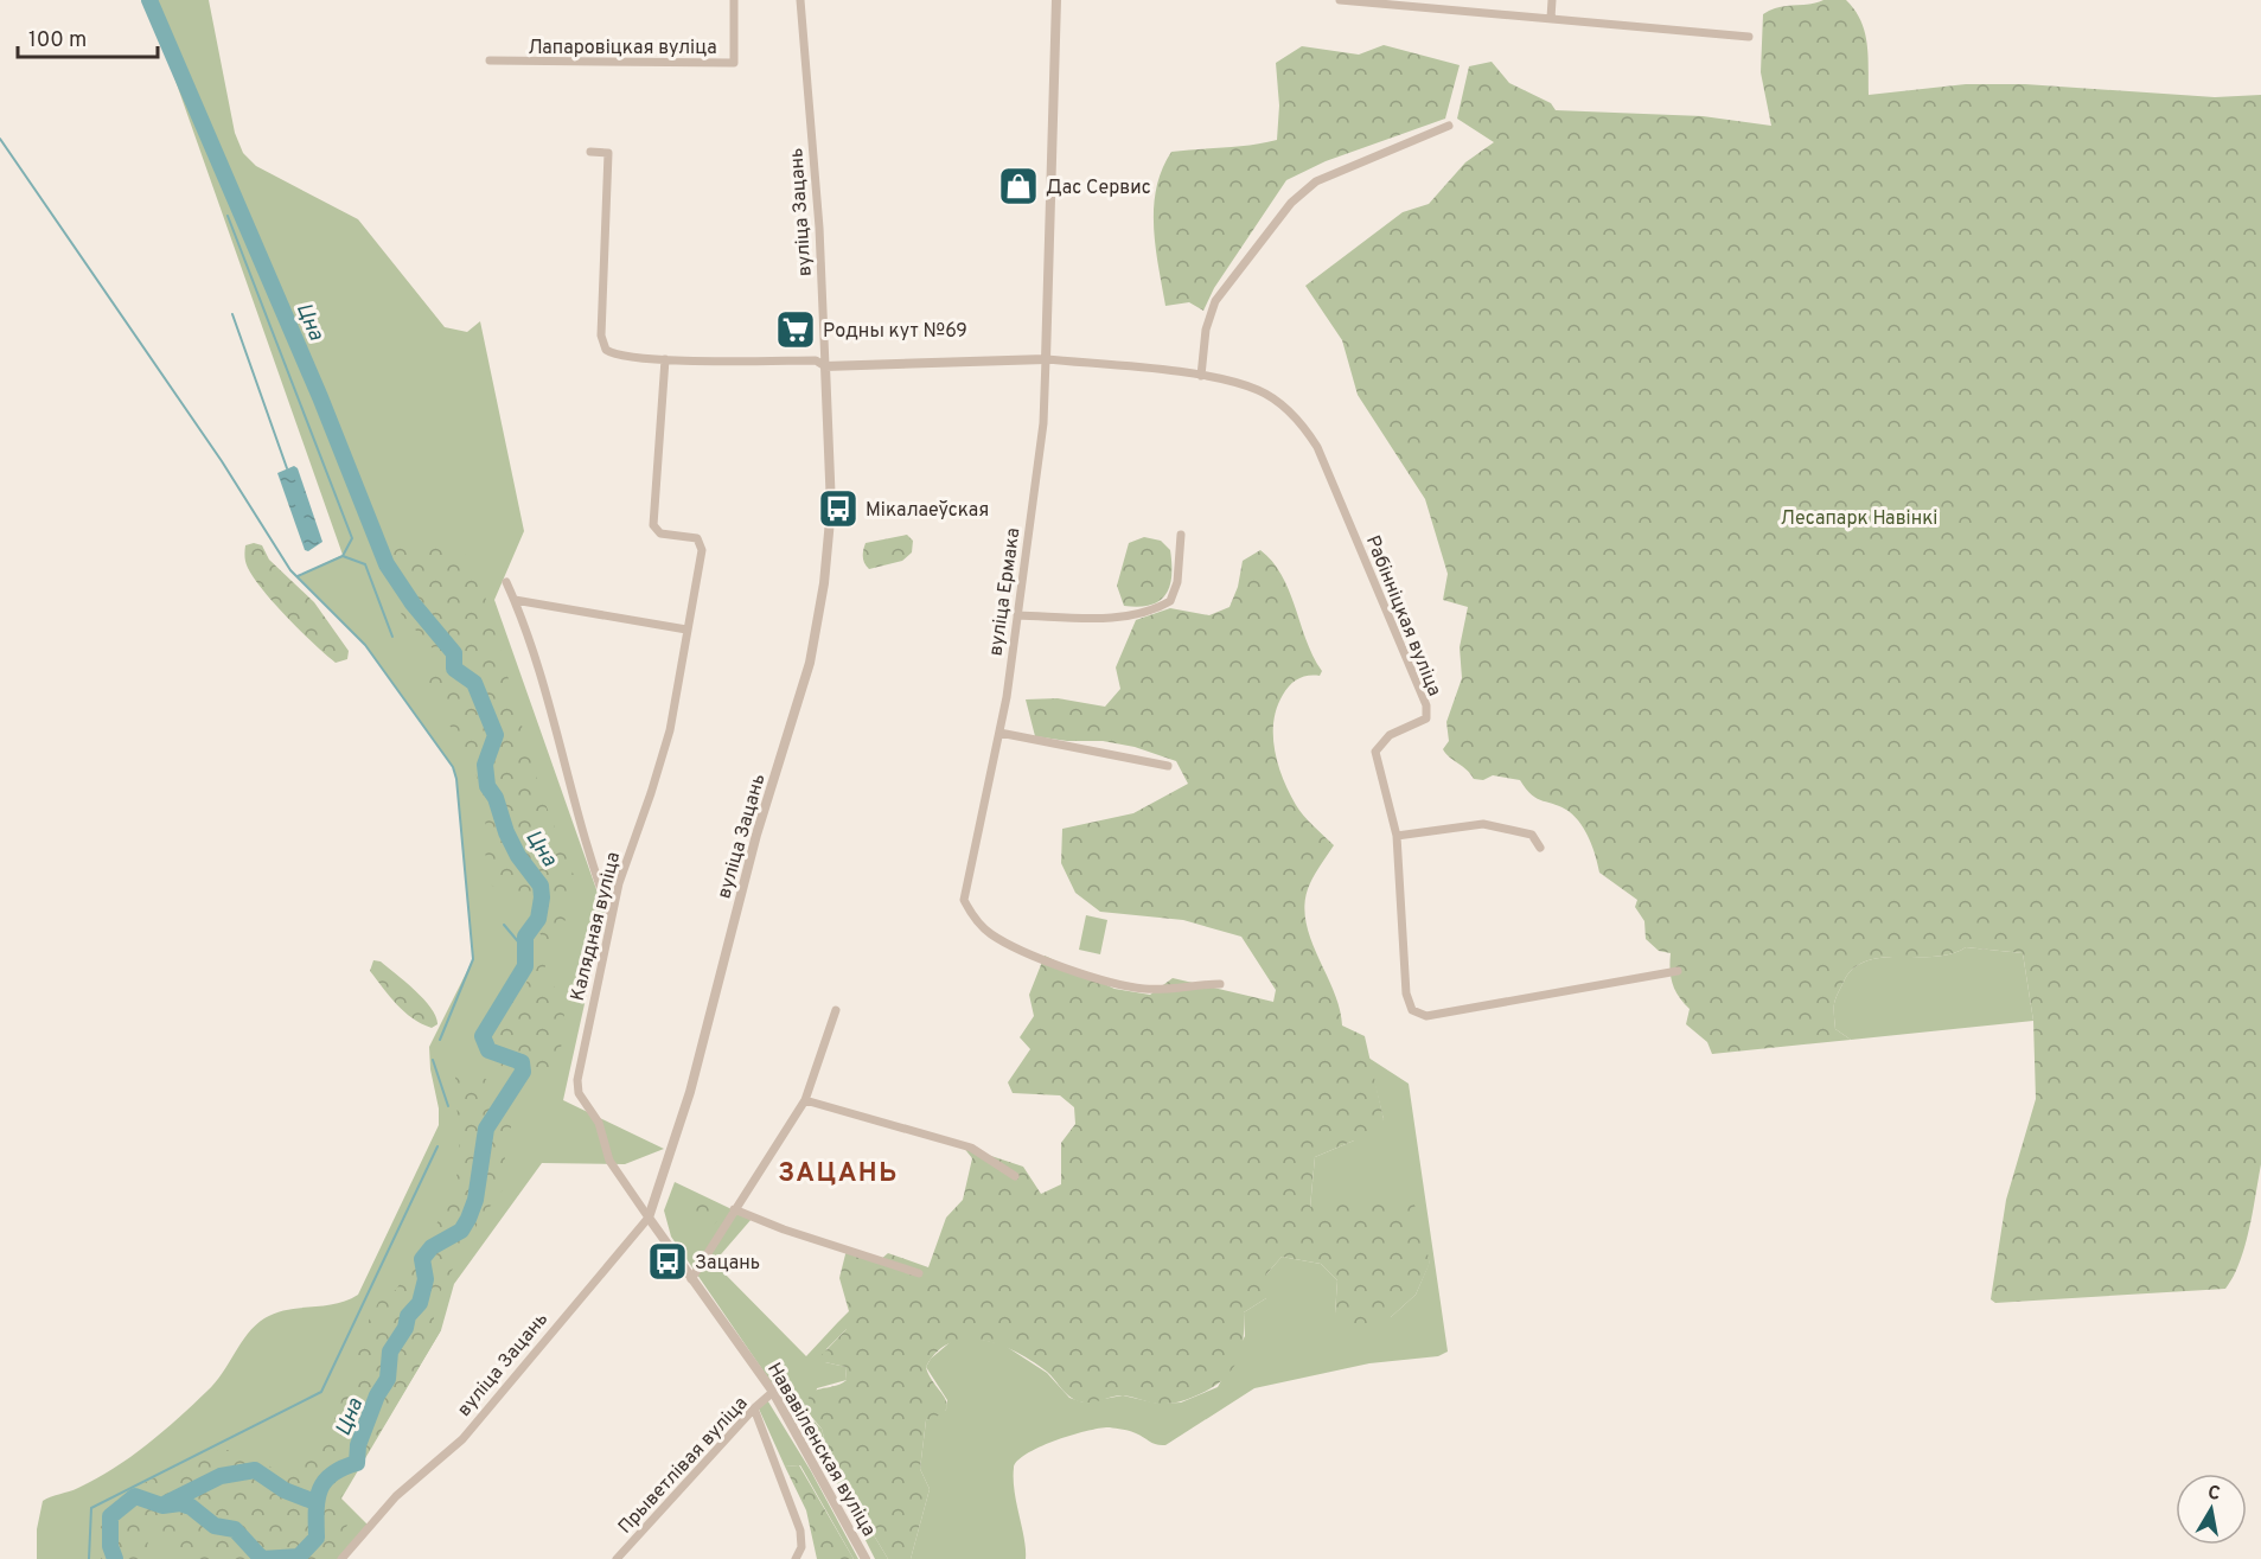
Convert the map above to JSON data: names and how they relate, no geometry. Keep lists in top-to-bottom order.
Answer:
{
  "streets": {
    "street": [
      "Лапаровіцкая вуліца",
      "вуліца Зацань",
      "вуліца Ермака",
      "Рабінніцкая вуліца",
      "Калядная вуліца",
      "Нававіленская вуліца",
      "Прыветлівая вуліца"
    ]
  },
  "crossings": [
    ["вуліца Зацань", "Калядная вуліца"],
    ["вуліца Зацань", "Нававіленская вуліца"],
    ["вуліца Ермака", "Рабінніцкая вуліца"],
    ["Калядная вуліца", "Нававіленская вуліца"],
    ["Нававіленская вуліца", "Прыветлівая вуліца"]
  ],
  "districts": ["ЗАЦАНЬ"],
  "water": ["Цна"],
  "parks": ["Лесапарк Навінкі"],
  "places": {
    "shop": ["Дас Сервис"],
    "supermarket": ["Родны кут №69"],
    "bus stop": ["Мікалаеўская", "Зацань"]
  },
  "scale_bar": "100 m",
  "north": "top"
}
